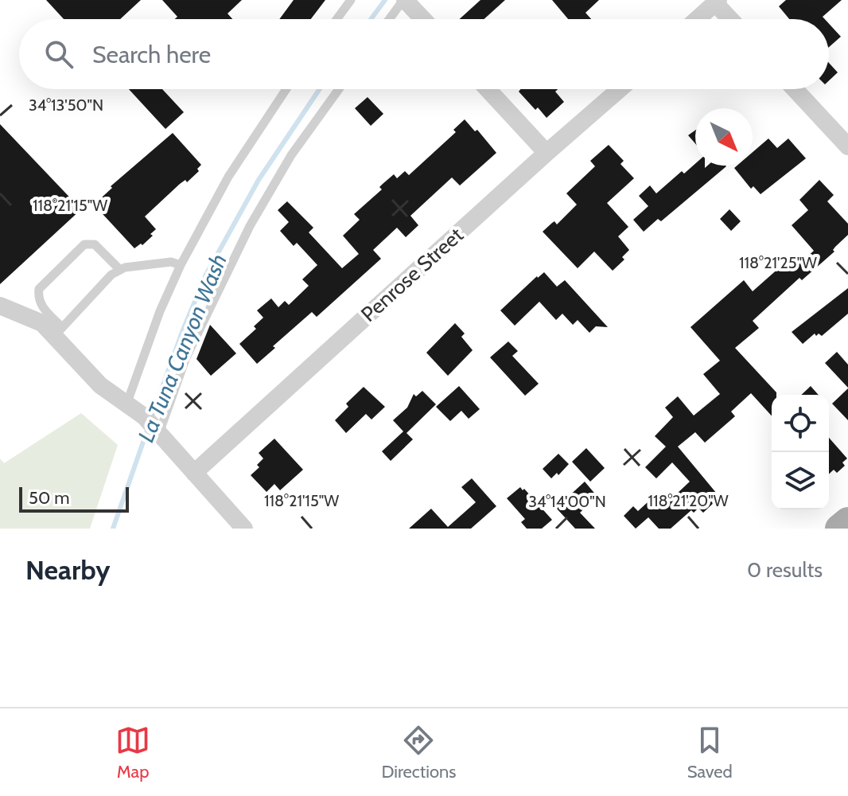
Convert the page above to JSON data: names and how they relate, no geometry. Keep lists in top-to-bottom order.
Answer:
{
  "streets": {
    "street": ["Penrose Street"]
  },
  "water": ["La Tuna Canyon Wash"],
  "scale_bar": "50 m",
  "north": "bottom right",
  "page": {
    "search": "Search here",
    "scale": "50 m",
    "heading": ["Nearby", "0 results"],
    "nav": ["Map", "Directions", "Saved"]
  },
  "coordinates": [
    "34°13'50\"N",
    "118°21'15\"W",
    "118°21'25\"W",
    "118°21'20\"W",
    "34°14'00\"N"
  ]
}
